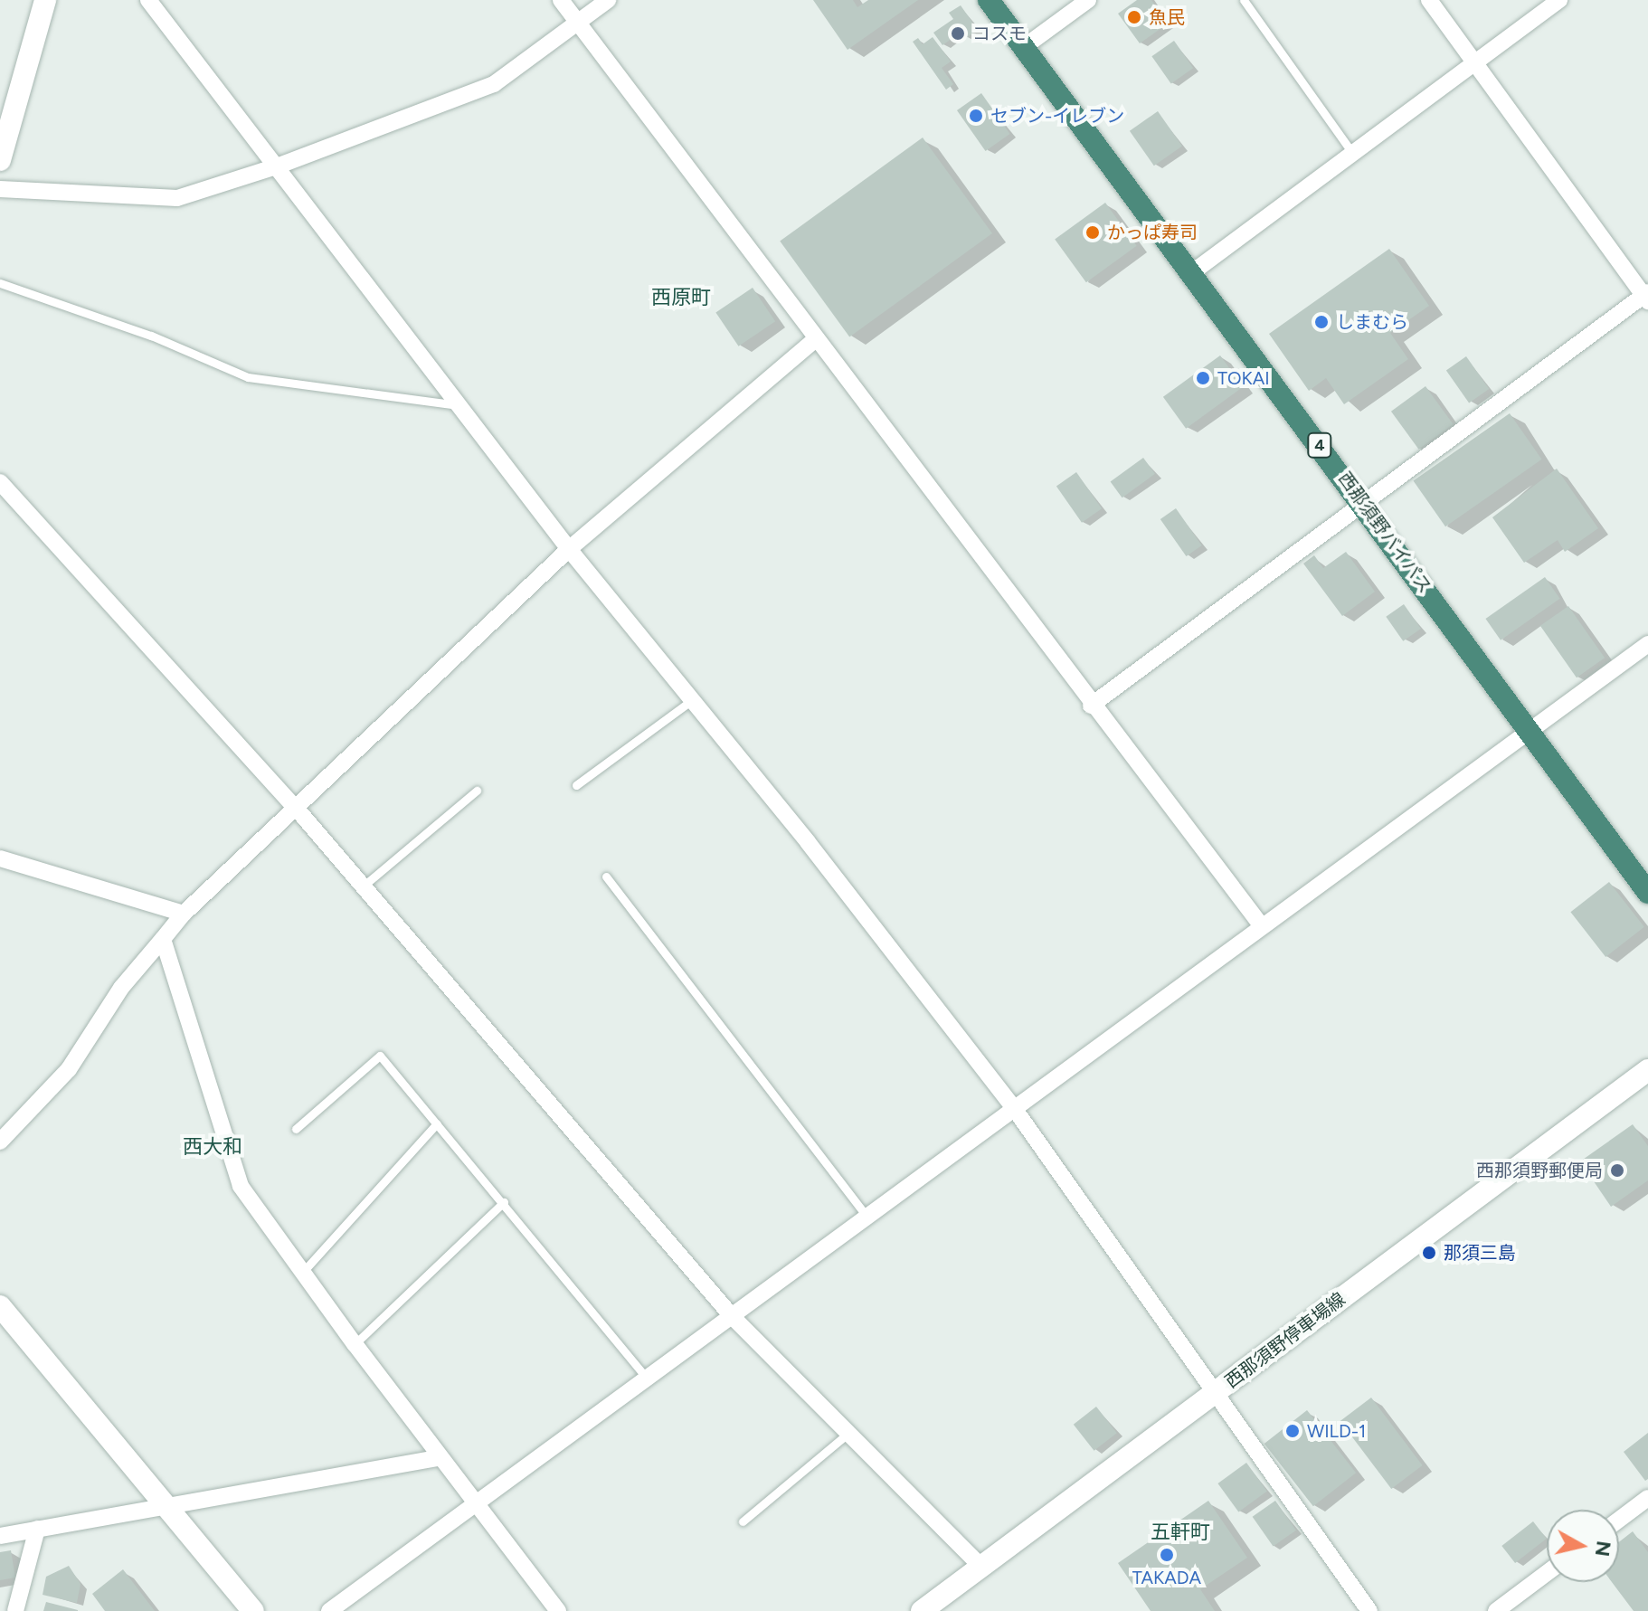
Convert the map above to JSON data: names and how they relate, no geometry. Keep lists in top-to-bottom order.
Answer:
{
  "streets": {
    "highway": ["4", "西那須野バイパス"],
    "main road": ["西那須野停車場線"]
  },
  "districts": ["西原町", "西大和", "五軒町"],
  "places": [
    "魚民",
    "コスモ",
    "セブン-イレブン",
    "かっぱ寿司",
    "しまむら",
    "TOKAI",
    "西那須野郵便局",
    "那須三島",
    "WILD-1",
    "TAKADA"
  ],
  "north": "right"
}
